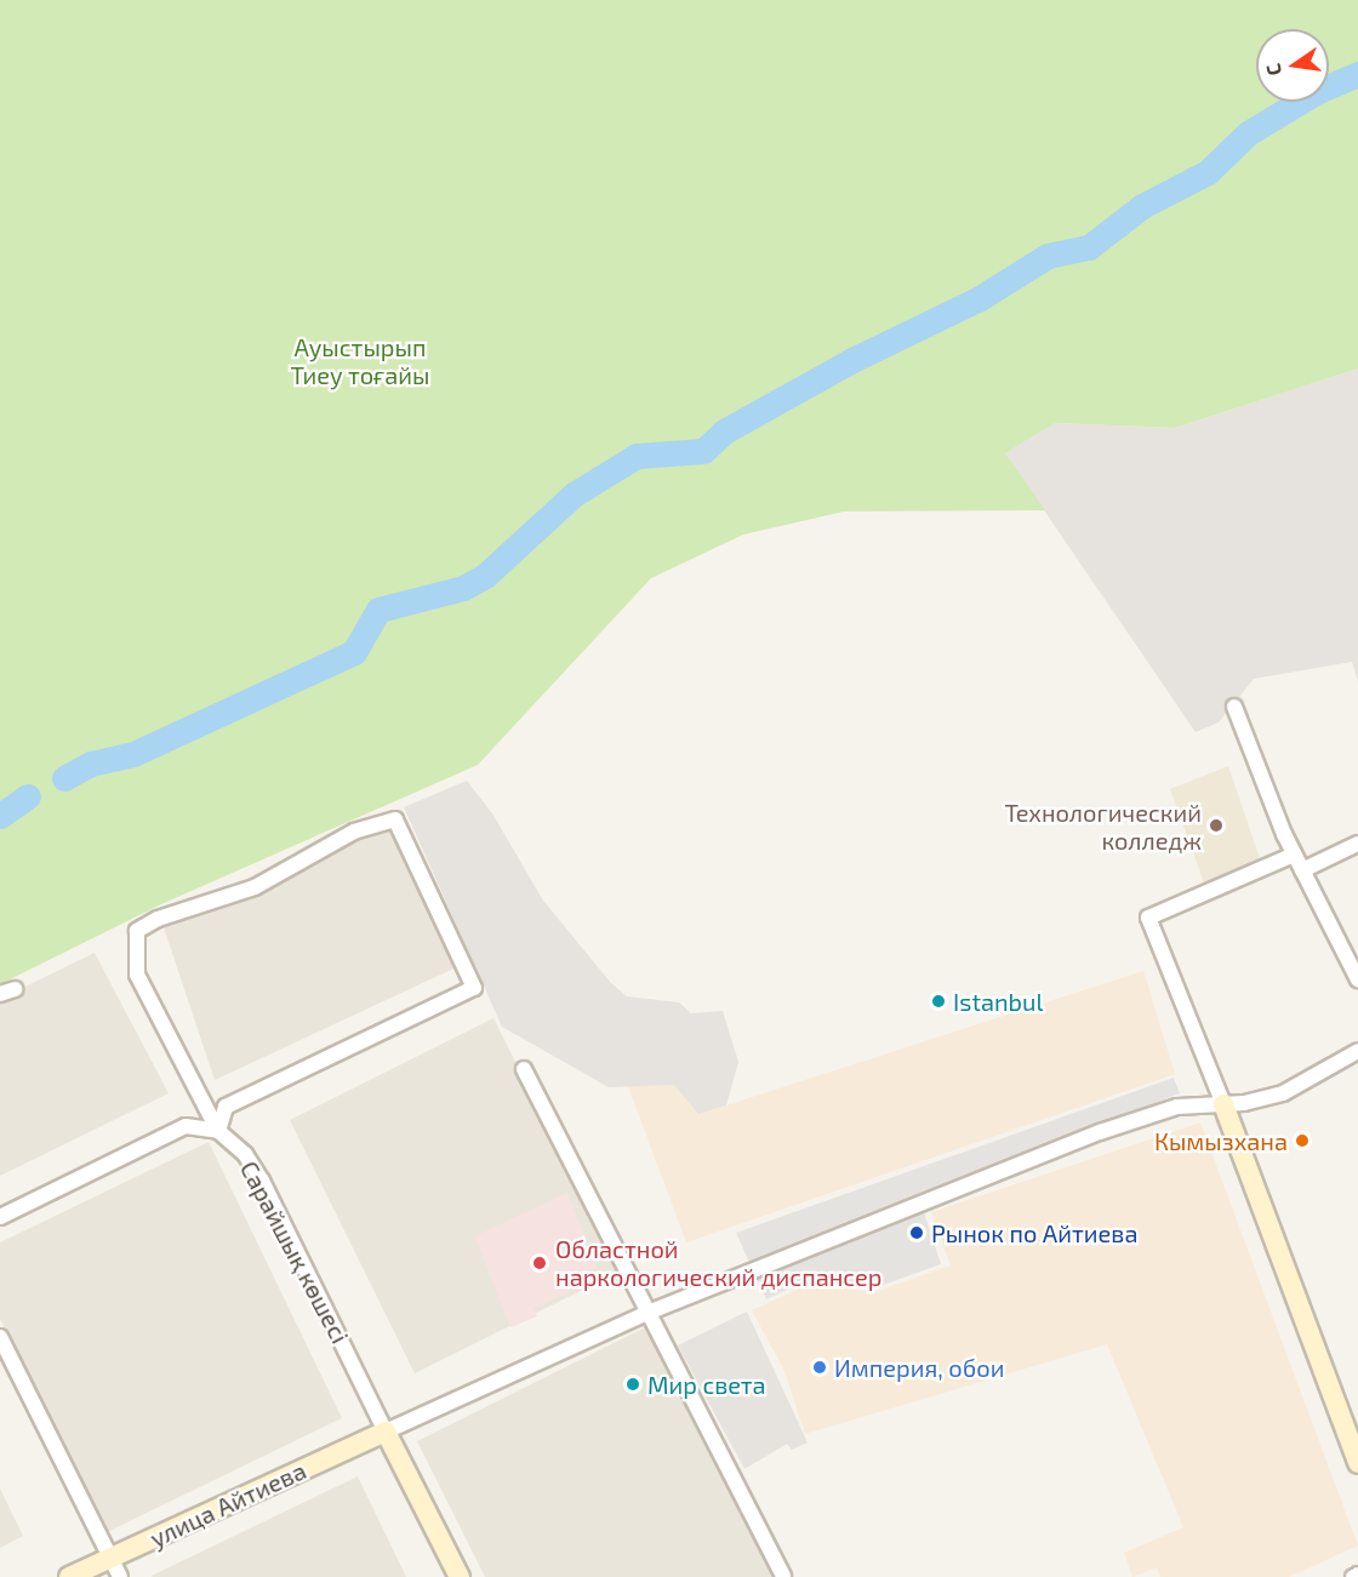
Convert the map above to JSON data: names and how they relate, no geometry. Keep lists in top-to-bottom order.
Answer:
{
  "streets": {
    "street": ["Сарайшық көшесі", "улица Айтиева"]
  },
  "crossings": [
    ["Сарайшық көшесі", "улица Айтиева"]
  ],
  "parks": ["Ауыстырып Тиеу тоғайы"],
  "places": [
    "Технологический колледж",
    "Istanbul",
    "Кымызхана",
    "Рынок по Айтиева",
    "Областной наркологический диспансер",
    "Империя, обои",
    "Мир света"
  ],
  "north": "left"
}
